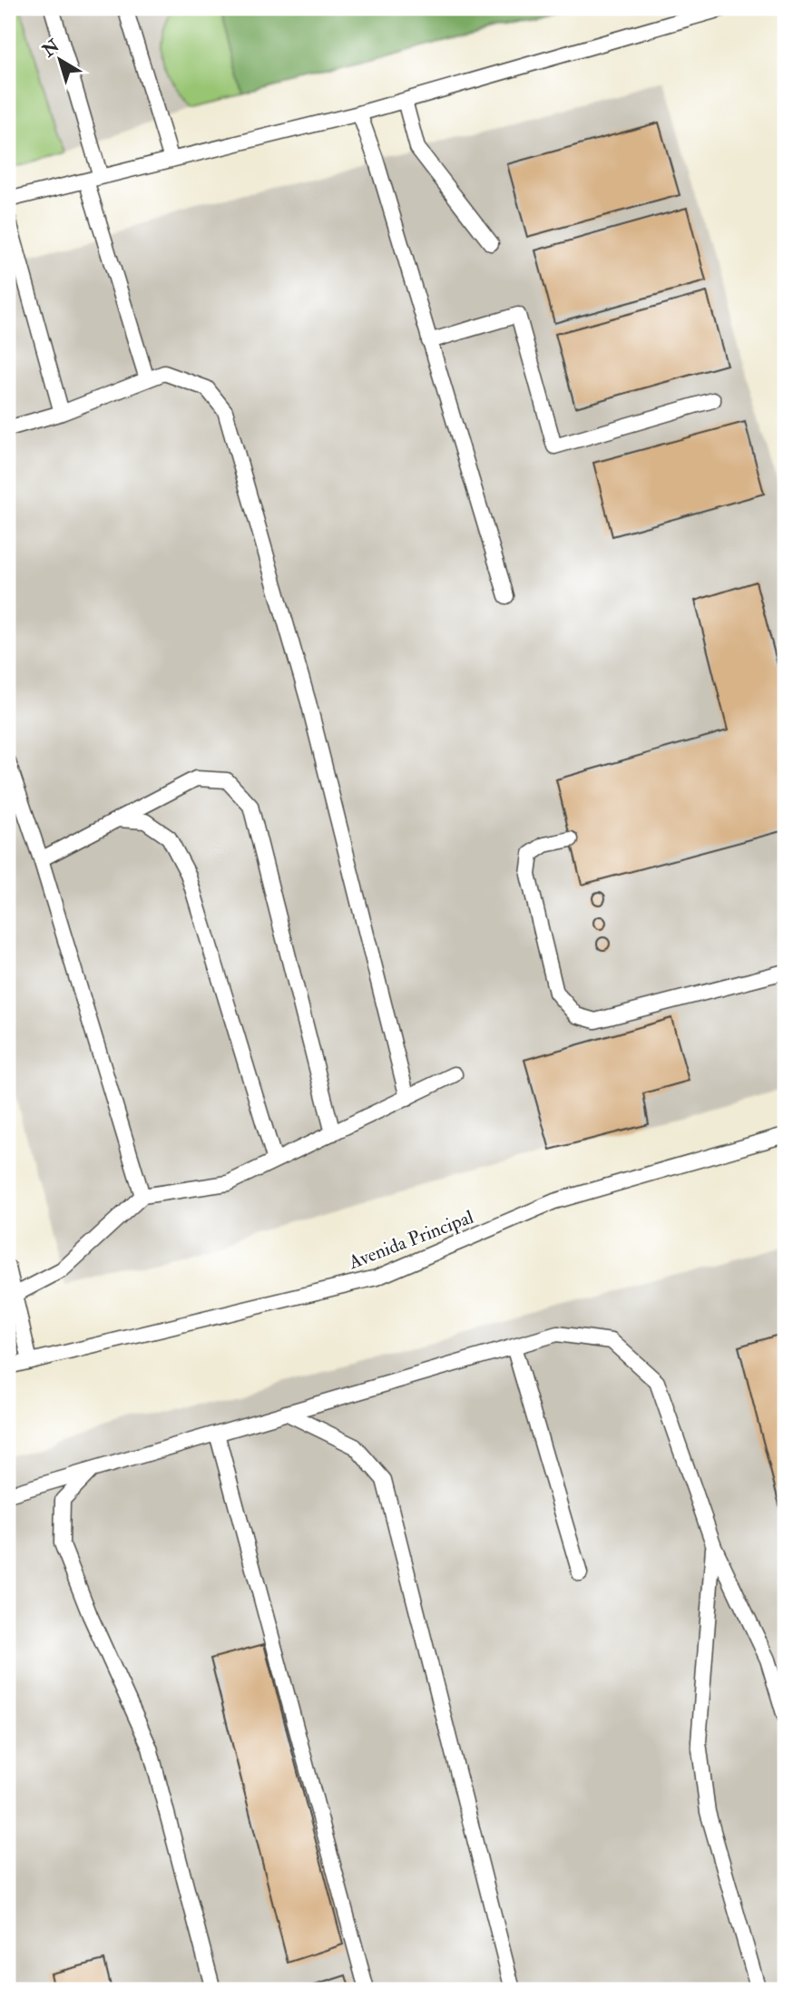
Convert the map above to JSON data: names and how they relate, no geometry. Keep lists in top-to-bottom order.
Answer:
{
  "streets": {
    "lane": ["Avenida Principal"]
  },
  "north": "top left"
}
